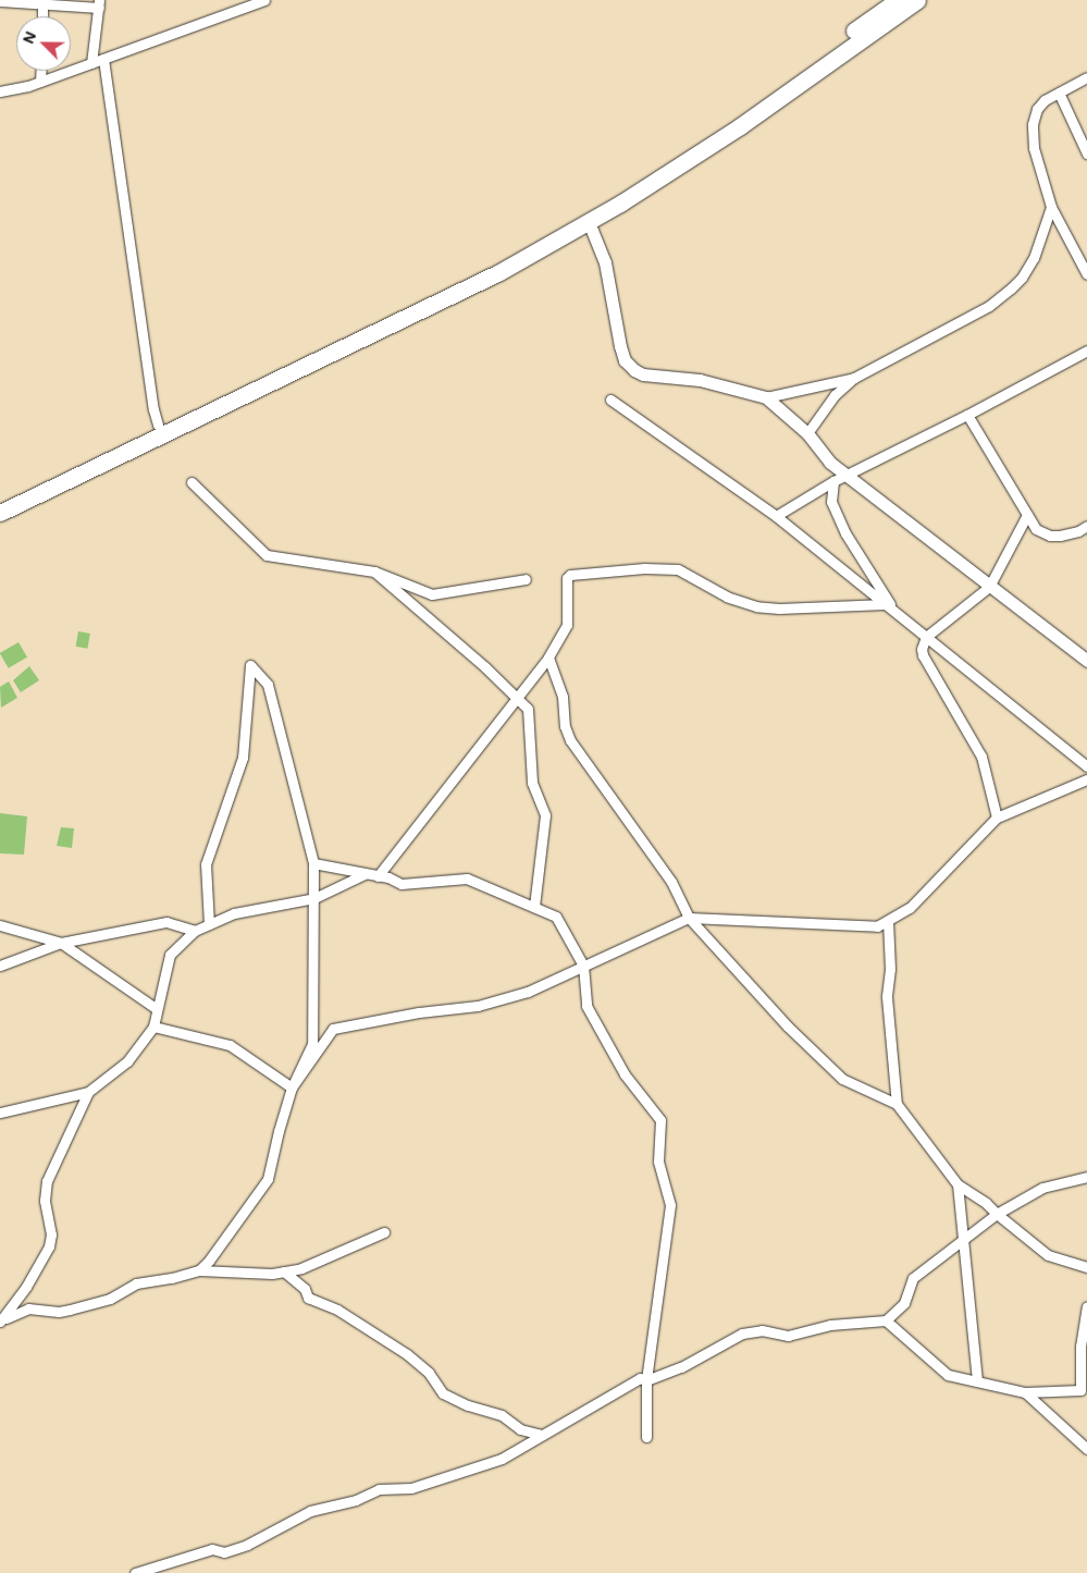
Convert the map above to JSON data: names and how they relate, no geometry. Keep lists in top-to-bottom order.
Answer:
{
  "north": "top left"
}
